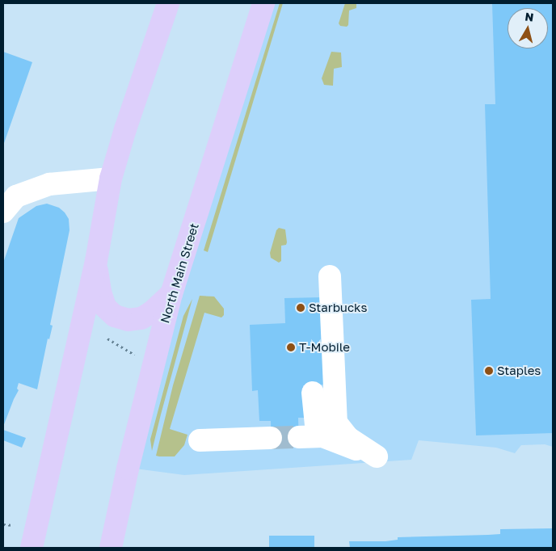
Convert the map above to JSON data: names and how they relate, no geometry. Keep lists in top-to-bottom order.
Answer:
{
  "streets": {
    "main road": ["North Main Street"]
  },
  "places": ["Starbucks", "T-Mobile", "Staples"],
  "north": "top"
}
